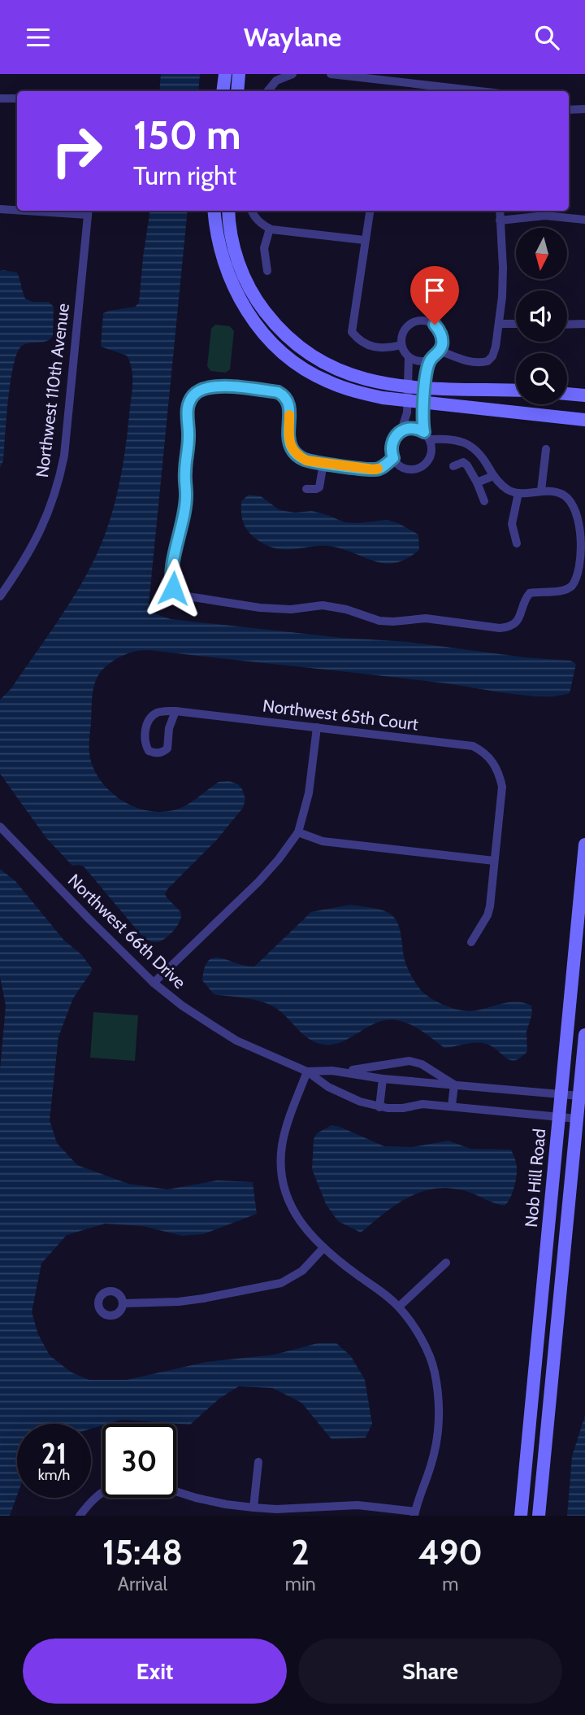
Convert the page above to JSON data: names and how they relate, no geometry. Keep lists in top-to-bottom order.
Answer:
{
  "streets": {
    "main road": ["Nob Hill Road"],
    "street": ["Northwest 110th Avenue", "Northwest 65th Court", "Northwest 66th Drive"]
  },
  "crossings": [
    ["Northwest 66th Drive", "Nob Hill Road"]
  ],
  "north": "bottom",
  "page": {
    "header": "Waylane",
    "turn": ["150 m", "Turn right"],
    "speed": "21 km/h",
    "limit": "30",
    "eta": [
      "15:48",
      "Arrival",
      "2",
      "min",
      "490",
      "m"
    ],
    "buttons": ["Exit", "Share"]
  }
}
